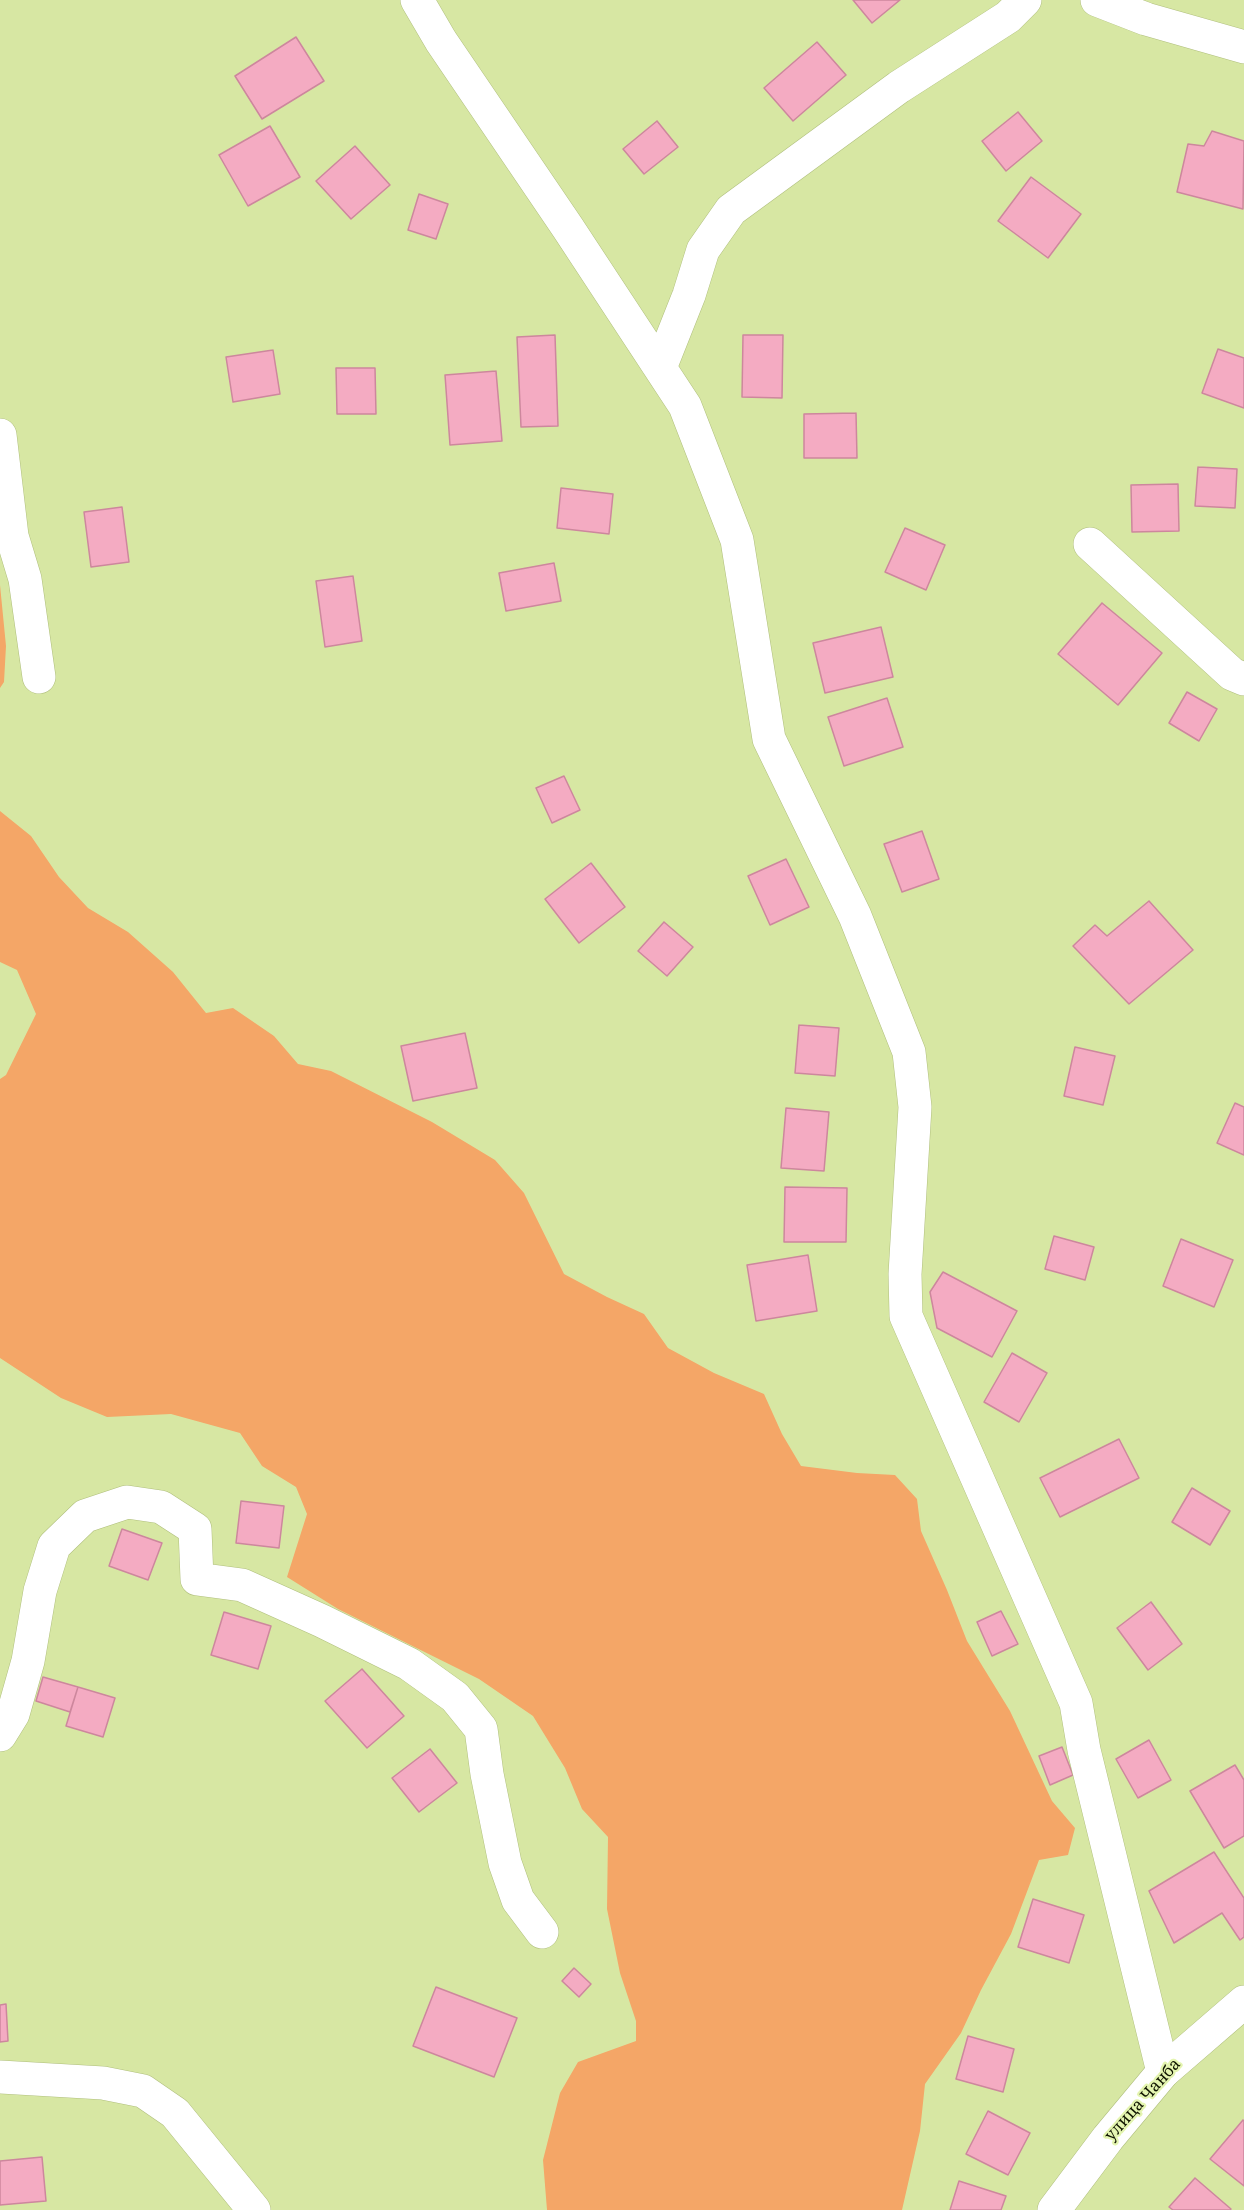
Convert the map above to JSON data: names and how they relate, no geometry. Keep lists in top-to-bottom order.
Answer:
{
  "streets": {
    "street": ["улица Чанба"]
  }
}
